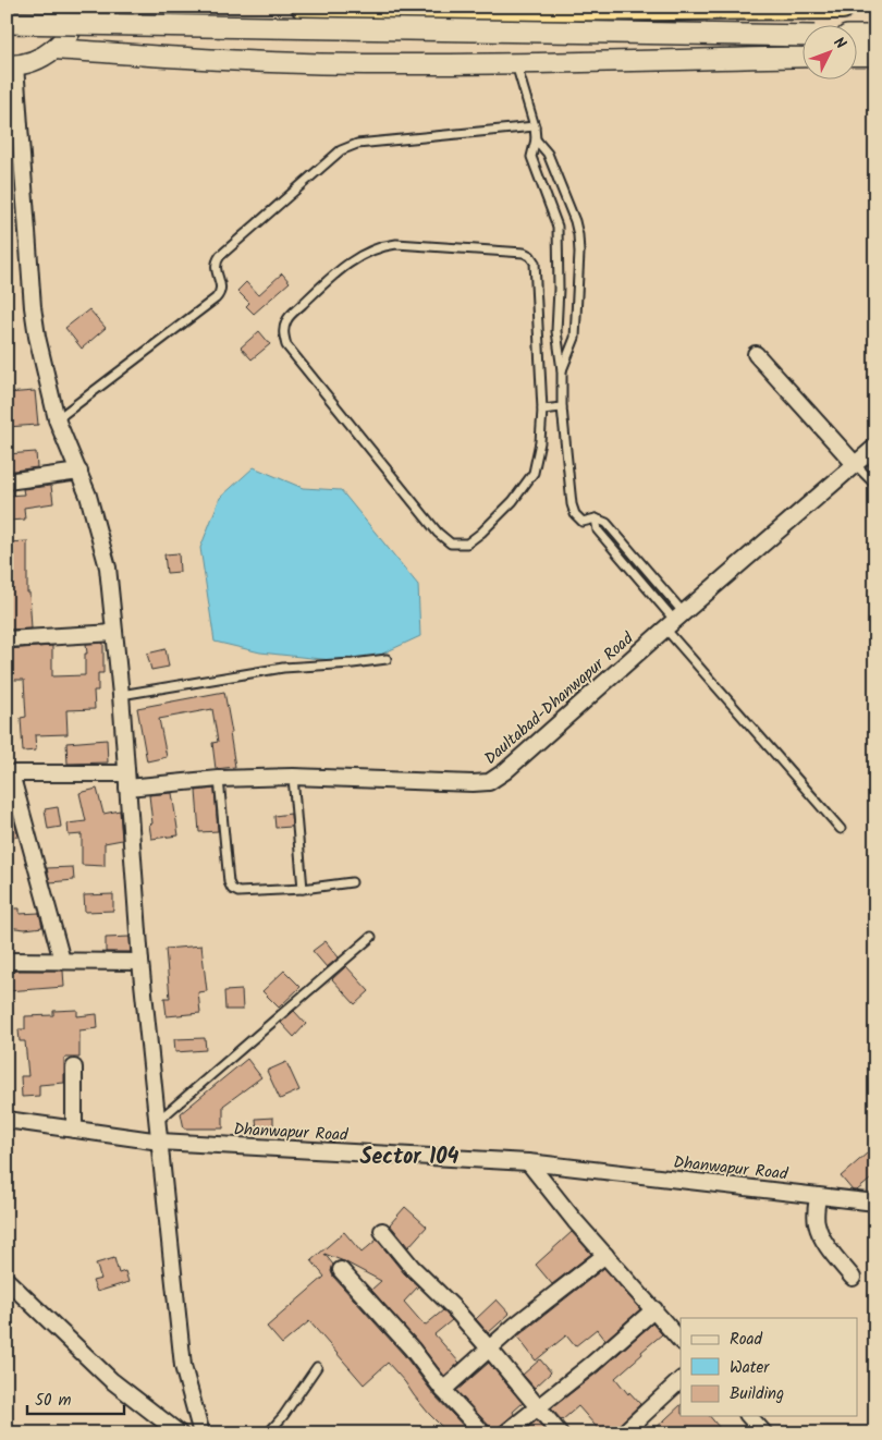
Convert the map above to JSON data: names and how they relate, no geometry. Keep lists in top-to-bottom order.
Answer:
{
  "streets": {
    "street": ["Daultabad-Dhanwapur Road", "Dhanwapur Road"]
  },
  "districts": ["Sector 104"],
  "legend": ["Road", "Water", "Building"],
  "scale_bar": "50 m",
  "north": "top right"
}
